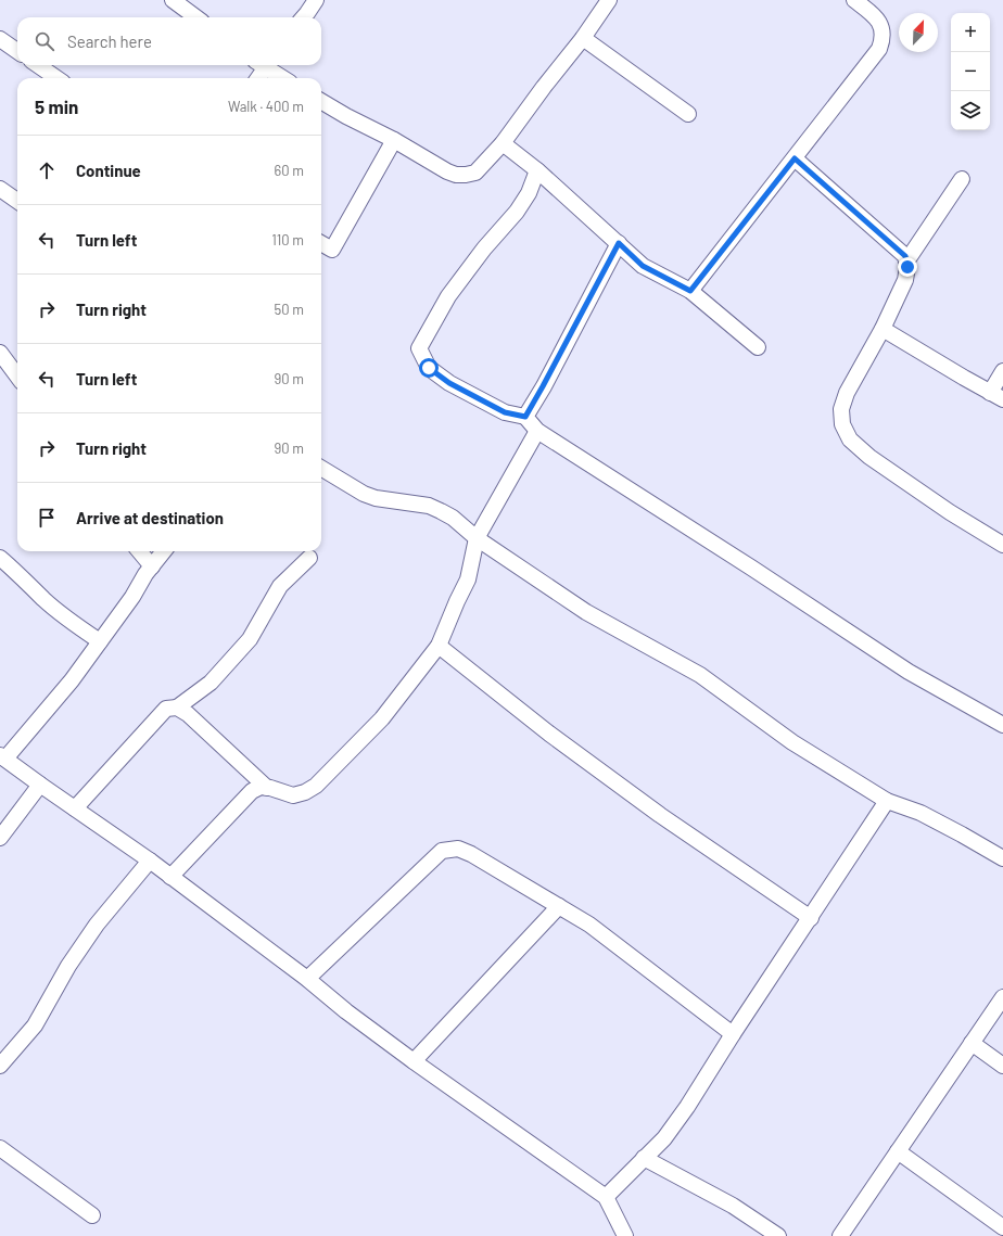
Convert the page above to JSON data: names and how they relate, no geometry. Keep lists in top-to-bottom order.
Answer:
{
  "north": "top right",
  "page": {
    "map_buttons": ["+", "−"],
    "search": "Search here",
    "heading": ["5 min", "Walk · 400 m"],
    "list": [
      ["Continue", "60 m"],
      ["Turn left", "110 m"],
      ["Turn right", "50 m"],
      ["Turn left", "90 m"],
      ["Turn right", "90 m"],
      "Arrive at destination"
    ]
  }
}
